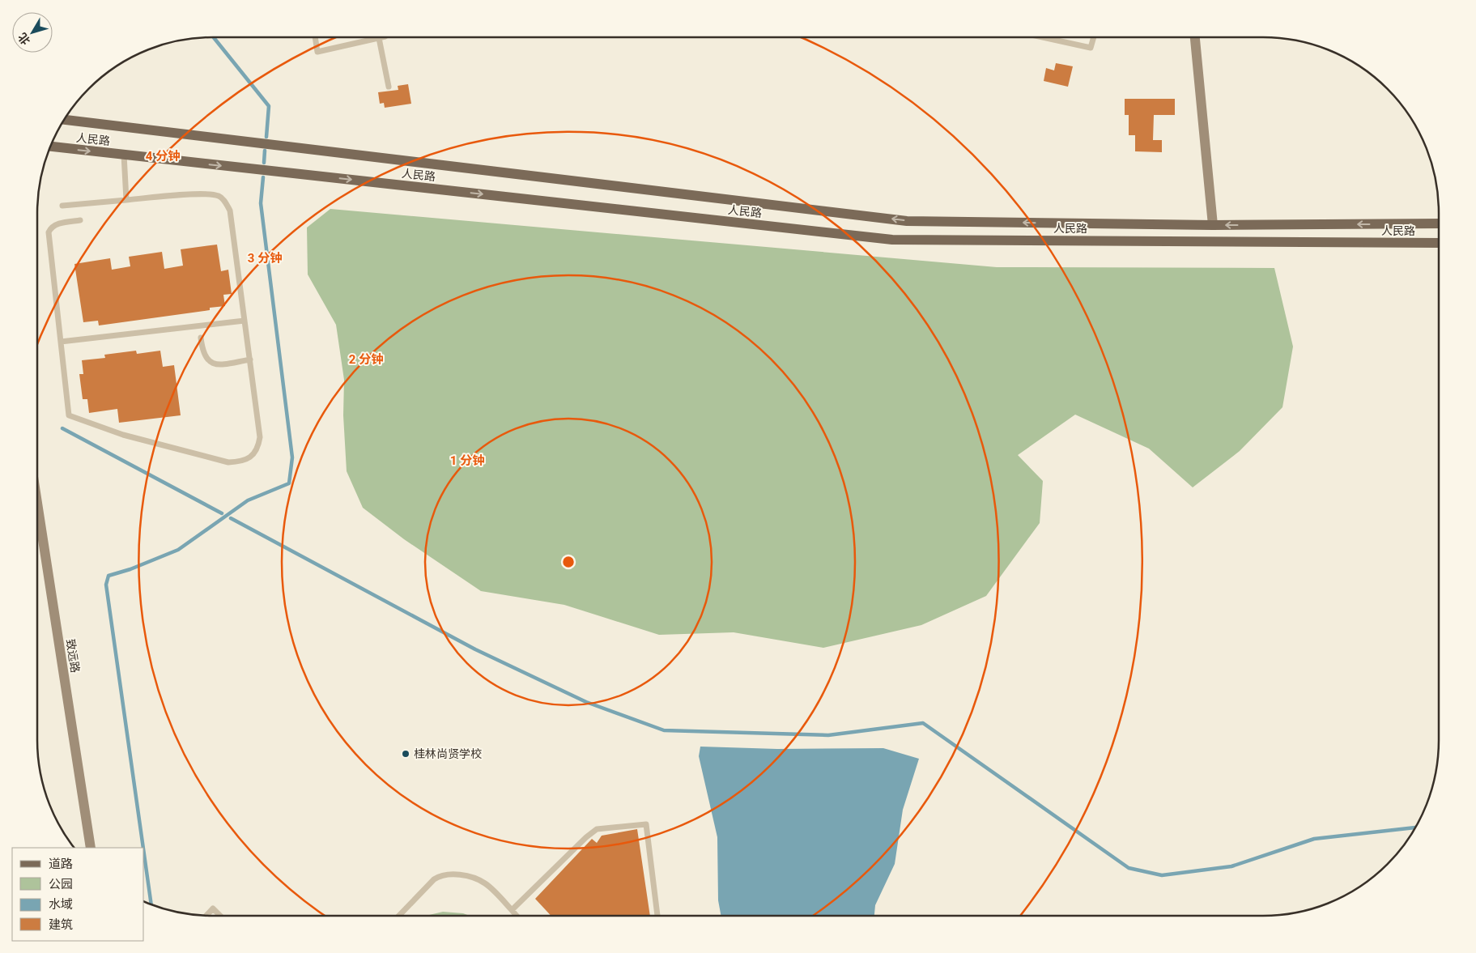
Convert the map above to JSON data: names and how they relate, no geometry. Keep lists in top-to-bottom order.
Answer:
{
  "streets": {
    "main road": ["人民路", "致远路"]
  },
  "places": ["桂林尚贤学校"],
  "legend": [
    "道路",
    "公园",
    "水域",
    "建筑"
  ],
  "north": "bottom left",
  "rings": [
    "4 分钟",
    "3 分钟",
    "2 分钟",
    "1 分钟"
  ]
}
